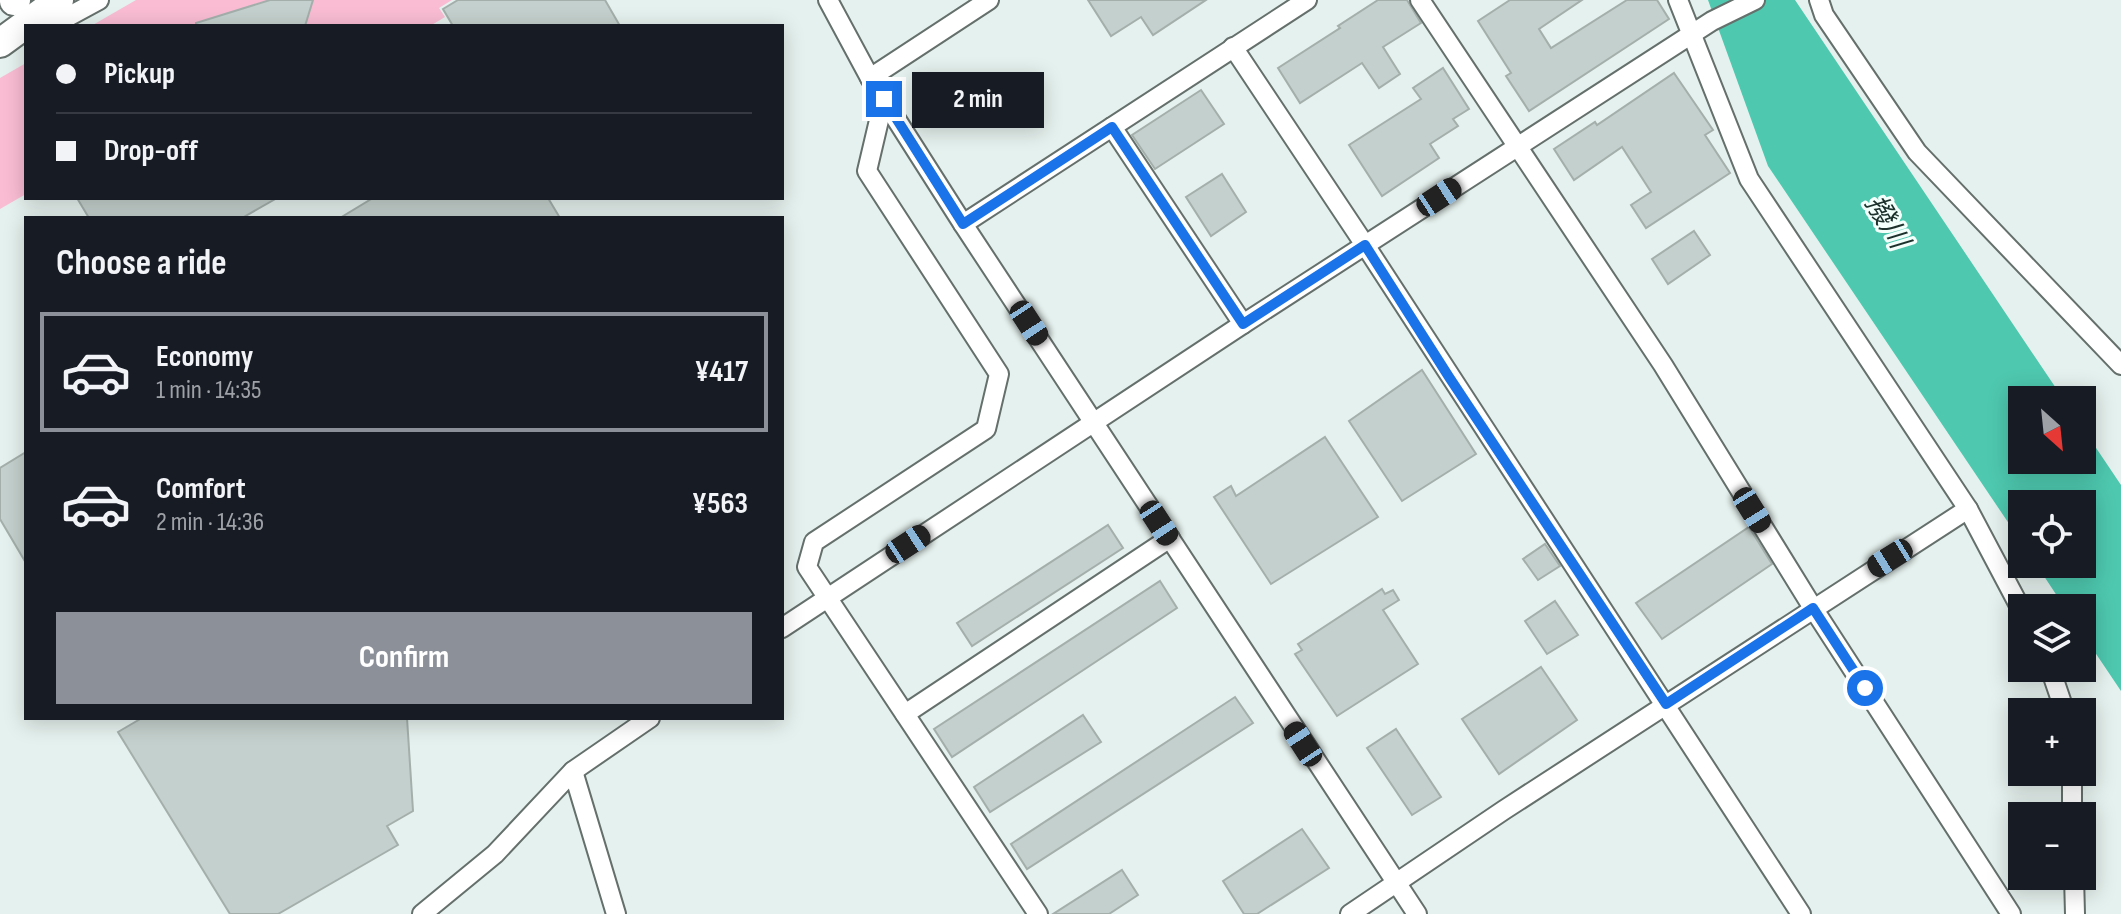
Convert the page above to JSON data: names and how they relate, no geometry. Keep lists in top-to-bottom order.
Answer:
{
  "water": ["撥川"],
  "north": "bottom right",
  "page": {
    "banner": ["Pickup", "Drop-off"],
    "bubble": "2 min",
    "heading": "Choose a ride",
    "list": [
      {
        "name": "Economy",
        "note": "1 min · 14:35",
        "value": "¥417"
      },
      {
        "name": "Comfort",
        "note": "2 min · 14:36",
        "value": "¥563"
      }
    ],
    "map_buttons": ["+", "−"],
    "buttons": "Confirm"
  }
}
